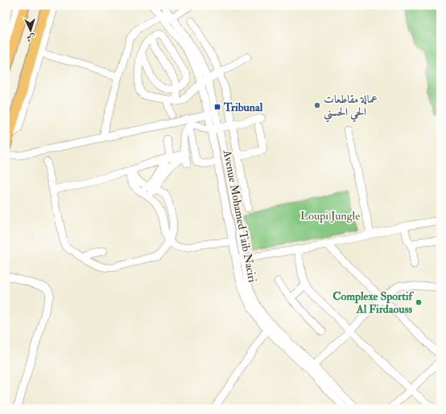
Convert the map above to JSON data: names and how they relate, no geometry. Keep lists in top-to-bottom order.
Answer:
{
  "streets": {
    "street": ["Avenue Mohamed Taib Naciri"]
  },
  "parks": ["Loupi Jungle"],
  "places": {
    "other": ["عمالة مقاطعات الحي الحسني", "Complexe Sportif Al Firdaouss"],
    "transit": ["Tribunal"]
  },
  "north": "bottom"
}
